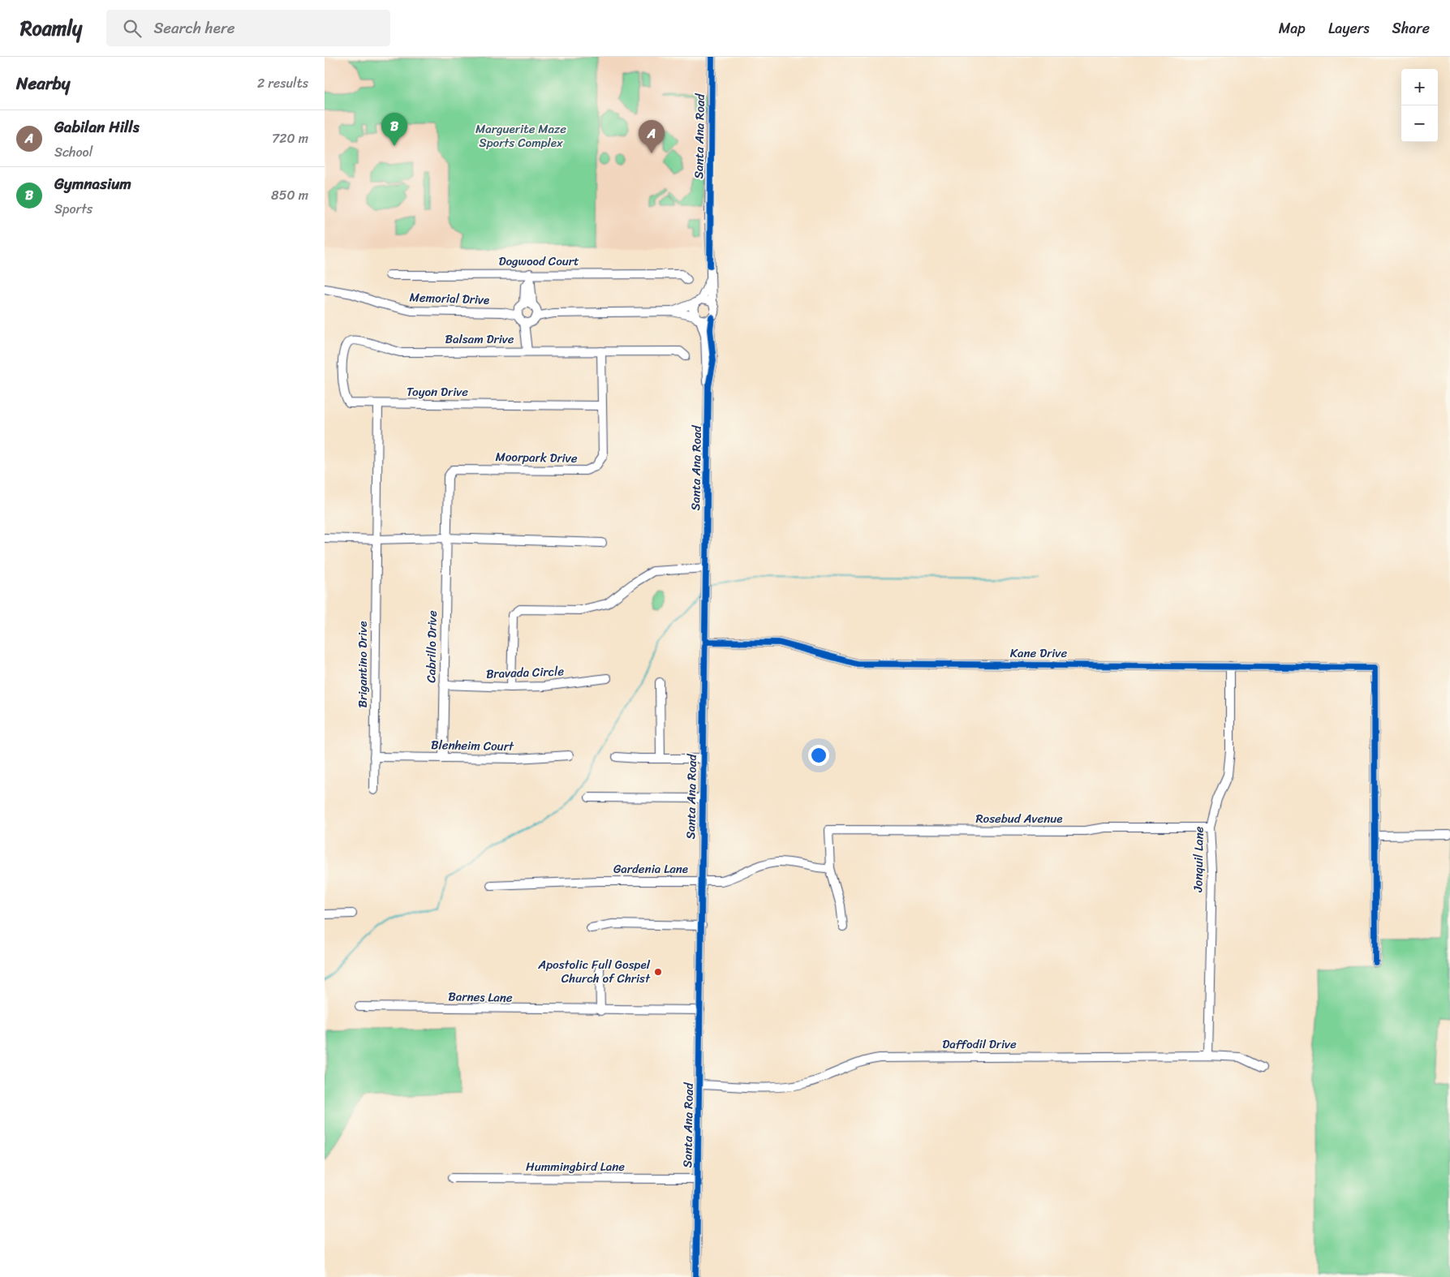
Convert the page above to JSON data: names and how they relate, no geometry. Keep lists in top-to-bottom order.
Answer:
{
  "streets": {
    "street": [
      "Santa Ana Road",
      "Dogwood Court",
      "Memorial Drive",
      "Balsam Drive",
      "Toyon Drive",
      "Moorpark Drive",
      "Cabrillo Drive",
      "Kane Drive",
      "Brigantino Drive",
      "Bravada Circle",
      "Blenheim Court",
      "Rosebud Avenue",
      "Jonquil Lane",
      "Gardenia Lane",
      "Barnes Lane",
      "Daffodil Drive",
      "Hummingbird Lane"
    ]
  },
  "crossings": [
    ["Santa Ana Road", "Kane Drive"],
    ["Santa Ana Road", "Gardenia Lane"],
    ["Santa Ana Road", "Barnes Lane"],
    ["Santa Ana Road", "Daffodil Drive"],
    ["Santa Ana Road", "Hummingbird Lane"],
    ["Balsam Drive", "Toyon Drive"],
    ["Balsam Drive", "Moorpark Drive"],
    ["Toyon Drive", "Moorpark Drive"],
    ["Toyon Drive", "Brigantino Drive"],
    ["Moorpark Drive", "Cabrillo Drive"],
    ["Cabrillo Drive", "Bravada Circle"],
    ["Cabrillo Drive", "Blenheim Court"],
    ["Kane Drive", "Jonquil Lane"],
    ["Brigantino Drive", "Blenheim Court"],
    ["Rosebud Avenue", "Jonquil Lane"],
    ["Rosebud Avenue", "Gardenia Lane"],
    ["Jonquil Lane", "Daffodil Drive"]
  ],
  "parks": ["Marguerite Maze Sports Complex"],
  "places": ["Apostolic Full Gospel Church of Christ"],
  "page": {
    "header": "Roamly",
    "search": "Search here",
    "nav": ["Map", "Layers", "Share"],
    "heading": ["Nearby", "2 results"],
    "map_buttons": ["+", "−"],
    "list": [
      {
        "mark": "A",
        "name": "Gabilan Hills",
        "note": "School",
        "value": "720 m"
      },
      {
        "mark": "B",
        "name": "Gymnasium",
        "note": "Sports",
        "value": "850 m"
      }
    ],
    "pins": ["B", "A"]
  }
}
